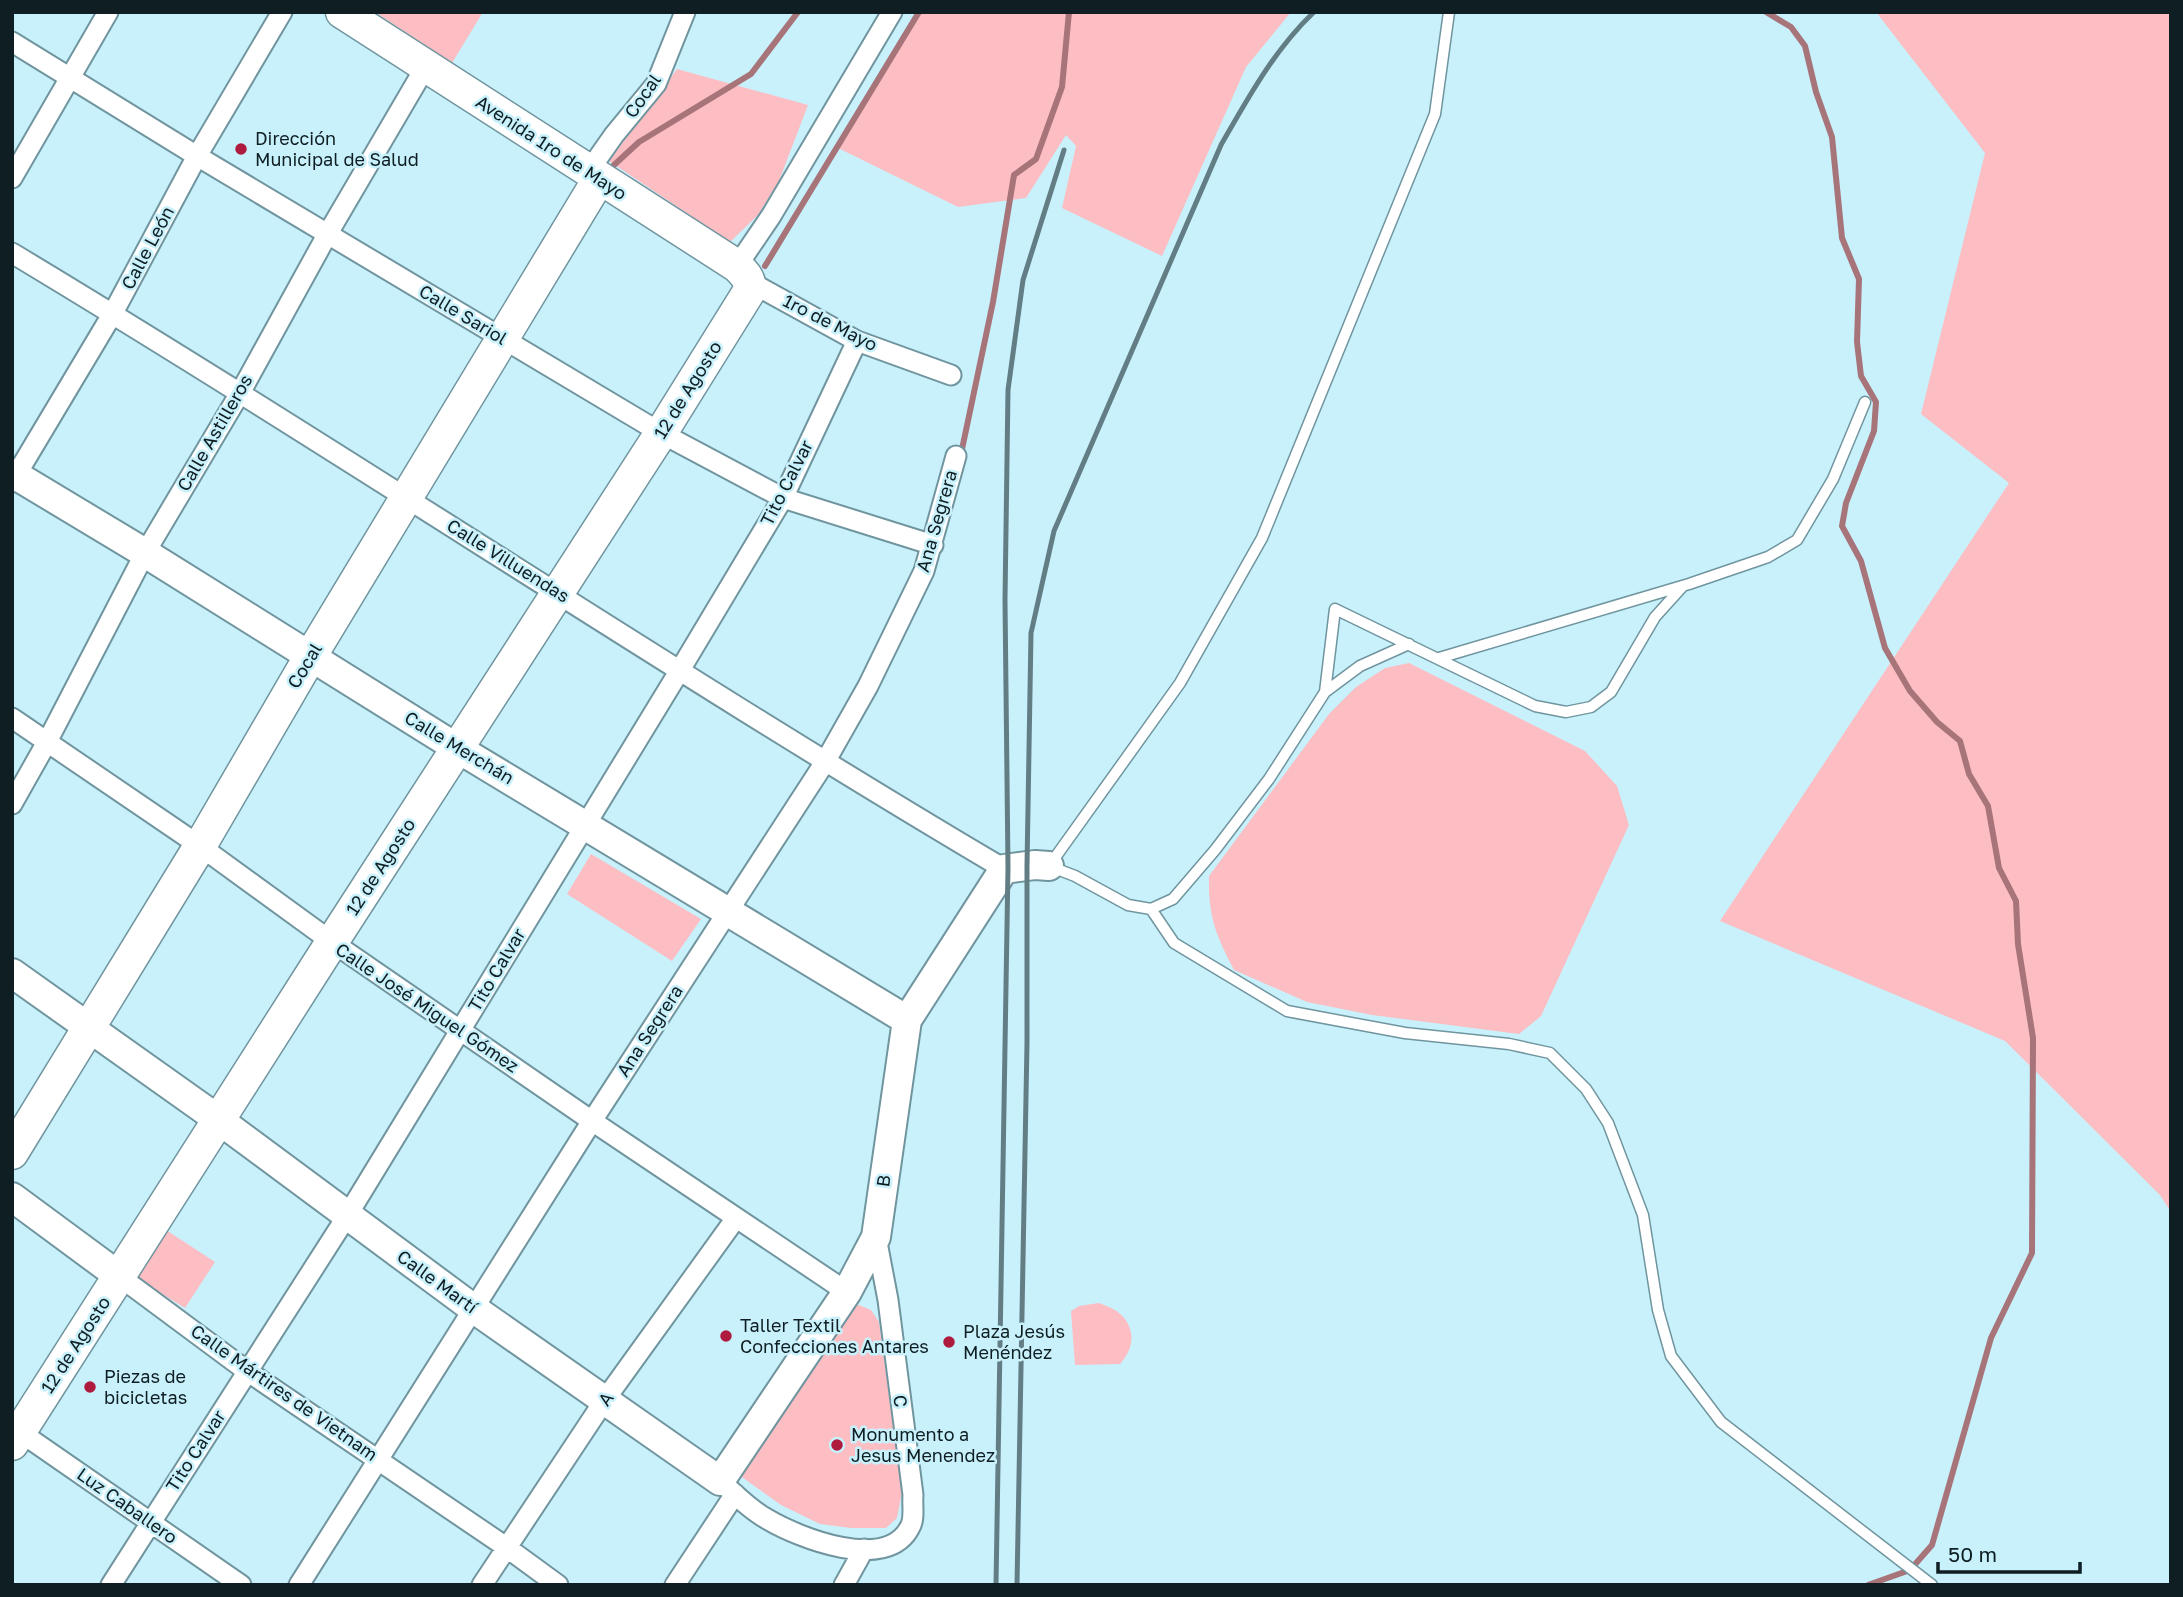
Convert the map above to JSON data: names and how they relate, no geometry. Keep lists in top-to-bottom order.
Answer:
{
  "streets": {
    "main road": ["Cocal", "Avenida 1ro de Mayo", "12 de Agosto"],
    "street": [
      "Calle León",
      "Calle Sariol",
      "1ro de Mayo",
      "Calle Astilleros",
      "Tito Calvar",
      "Ana Segrera",
      "Calle Villuendas",
      "Calle Merchán",
      "Calle José Miguel Gómez",
      "B",
      "Calle Martí",
      "Calle Mártires de Vietnam",
      "A",
      "C",
      "Luz Caballero"
    ]
  },
  "crossings": [
    ["Cocal", "Avenida 1ro de Mayo"],
    ["Cocal", "Calle Sariol"],
    ["Cocal", "Calle Villuendas"],
    ["Cocal", "Calle Merchán"],
    ["Cocal", "Calle José Miguel Gómez"],
    ["Cocal", "Calle Martí"],
    ["Avenida 1ro de Mayo", "1ro de Mayo"],
    ["Avenida 1ro de Mayo", "12 de Agosto"],
    ["Avenida 1ro de Mayo", "Calle Astilleros"],
    ["Calle León", "Calle Sariol"],
    ["Calle León", "Calle Villuendas"],
    ["Calle León", "Calle Merchán"],
    ["Calle Sariol", "12 de Agosto"],
    ["Calle Sariol", "Calle Astilleros"],
    ["Calle Sariol", "Tito Calvar"],
    ["Calle Sariol", "Ana Segrera"],
    ["1ro de Mayo", "12 de Agosto"],
    ["1ro de Mayo", "Tito Calvar"],
    ["12 de Agosto", "Calle Villuendas"],
    ["12 de Agosto", "Calle Merchán"],
    ["12 de Agosto", "Calle José Miguel Gómez"],
    ["12 de Agosto", "Calle Martí"],
    ["12 de Agosto", "Calle Mártires de Vietnam"],
    ["12 de Agosto", "Luz Caballero"],
    ["Calle Astilleros", "Calle Villuendas"],
    ["Calle Astilleros", "Calle Merchán"],
    ["Calle Astilleros", "Calle José Miguel Gómez"],
    ["Tito Calvar", "Calle Villuendas"],
    ["Tito Calvar", "Calle Merchán"],
    ["Tito Calvar", "Calle José Miguel Gómez"],
    ["Tito Calvar", "Calle Martí"],
    ["Tito Calvar", "Calle Mártires de Vietnam"],
    ["Tito Calvar", "Luz Caballero"],
    ["Ana Segrera", "Calle Villuendas"],
    ["Ana Segrera", "Calle Merchán"],
    ["Ana Segrera", "Calle José Miguel Gómez"],
    ["Ana Segrera", "Calle Martí"],
    ["Ana Segrera", "Calle Mártires de Vietnam"],
    ["Calle Villuendas", "B"],
    ["Calle Merchán", "B"],
    ["Calle José Miguel Gómez", "B"],
    ["Calle José Miguel Gómez", "A"],
    ["B", "Calle Martí"],
    ["B", "C"],
    ["Calle Martí", "A"],
    ["Calle Martí", "C"],
    ["Calle Mártires de Vietnam", "A"]
  ],
  "places": [
    "Dirección Municipal de Salud",
    "Taller Textil Confecciones Antares",
    "Plaza Jesús Menéndez",
    "Piezas de bicicletas",
    "Monumento a Jesus Menendez"
  ],
  "scale_bar": "50 m"
}
